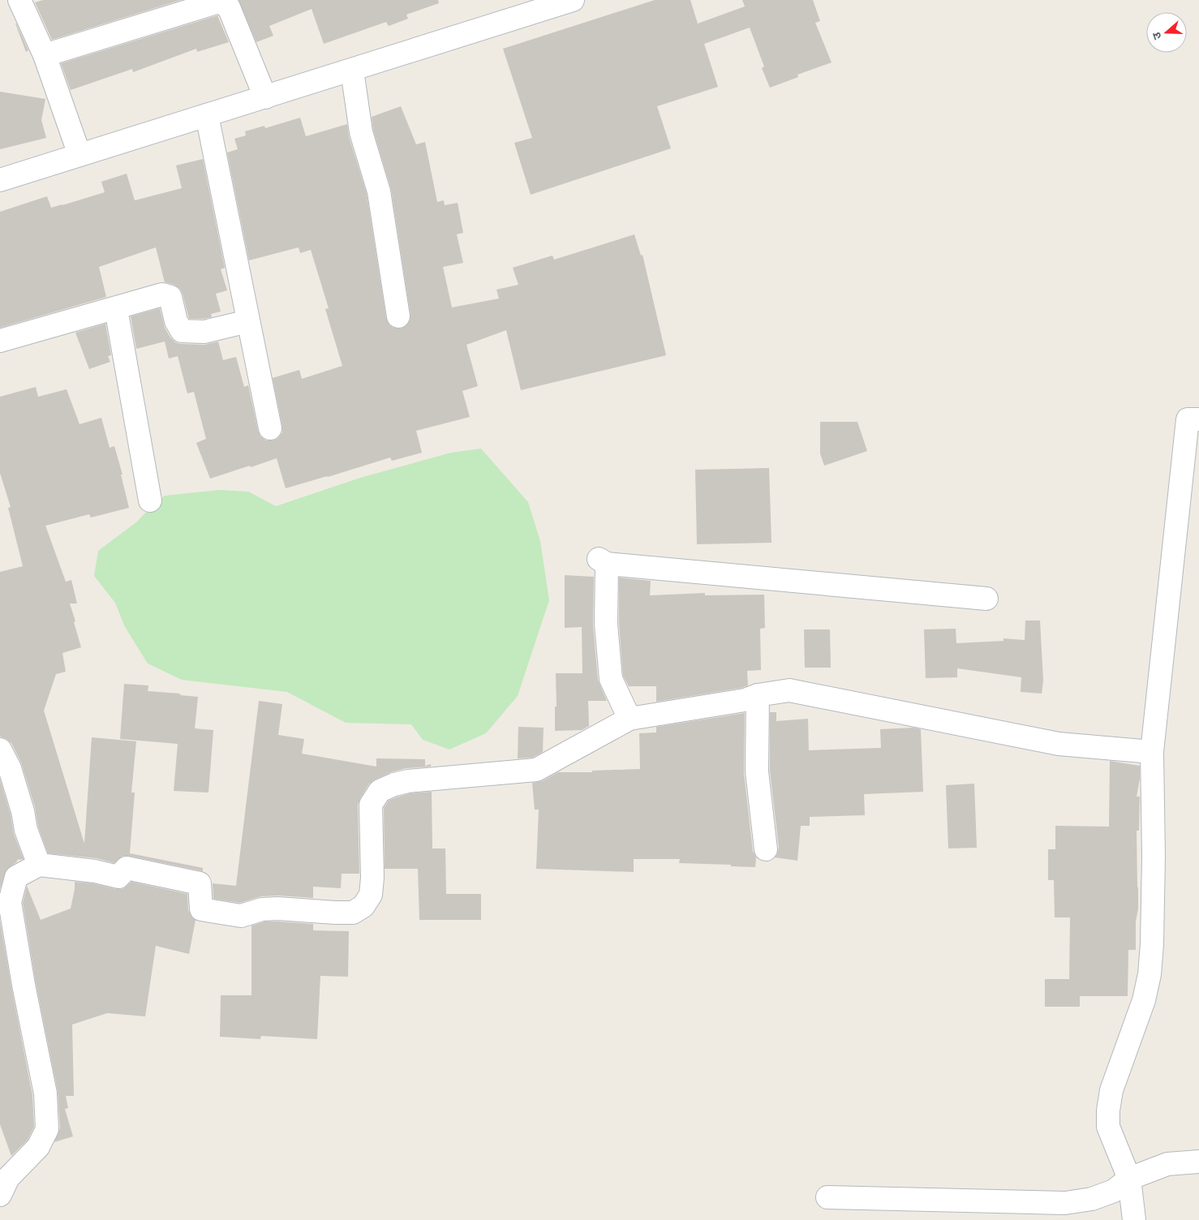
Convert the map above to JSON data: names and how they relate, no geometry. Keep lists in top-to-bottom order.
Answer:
{
  "north": "left"
}
